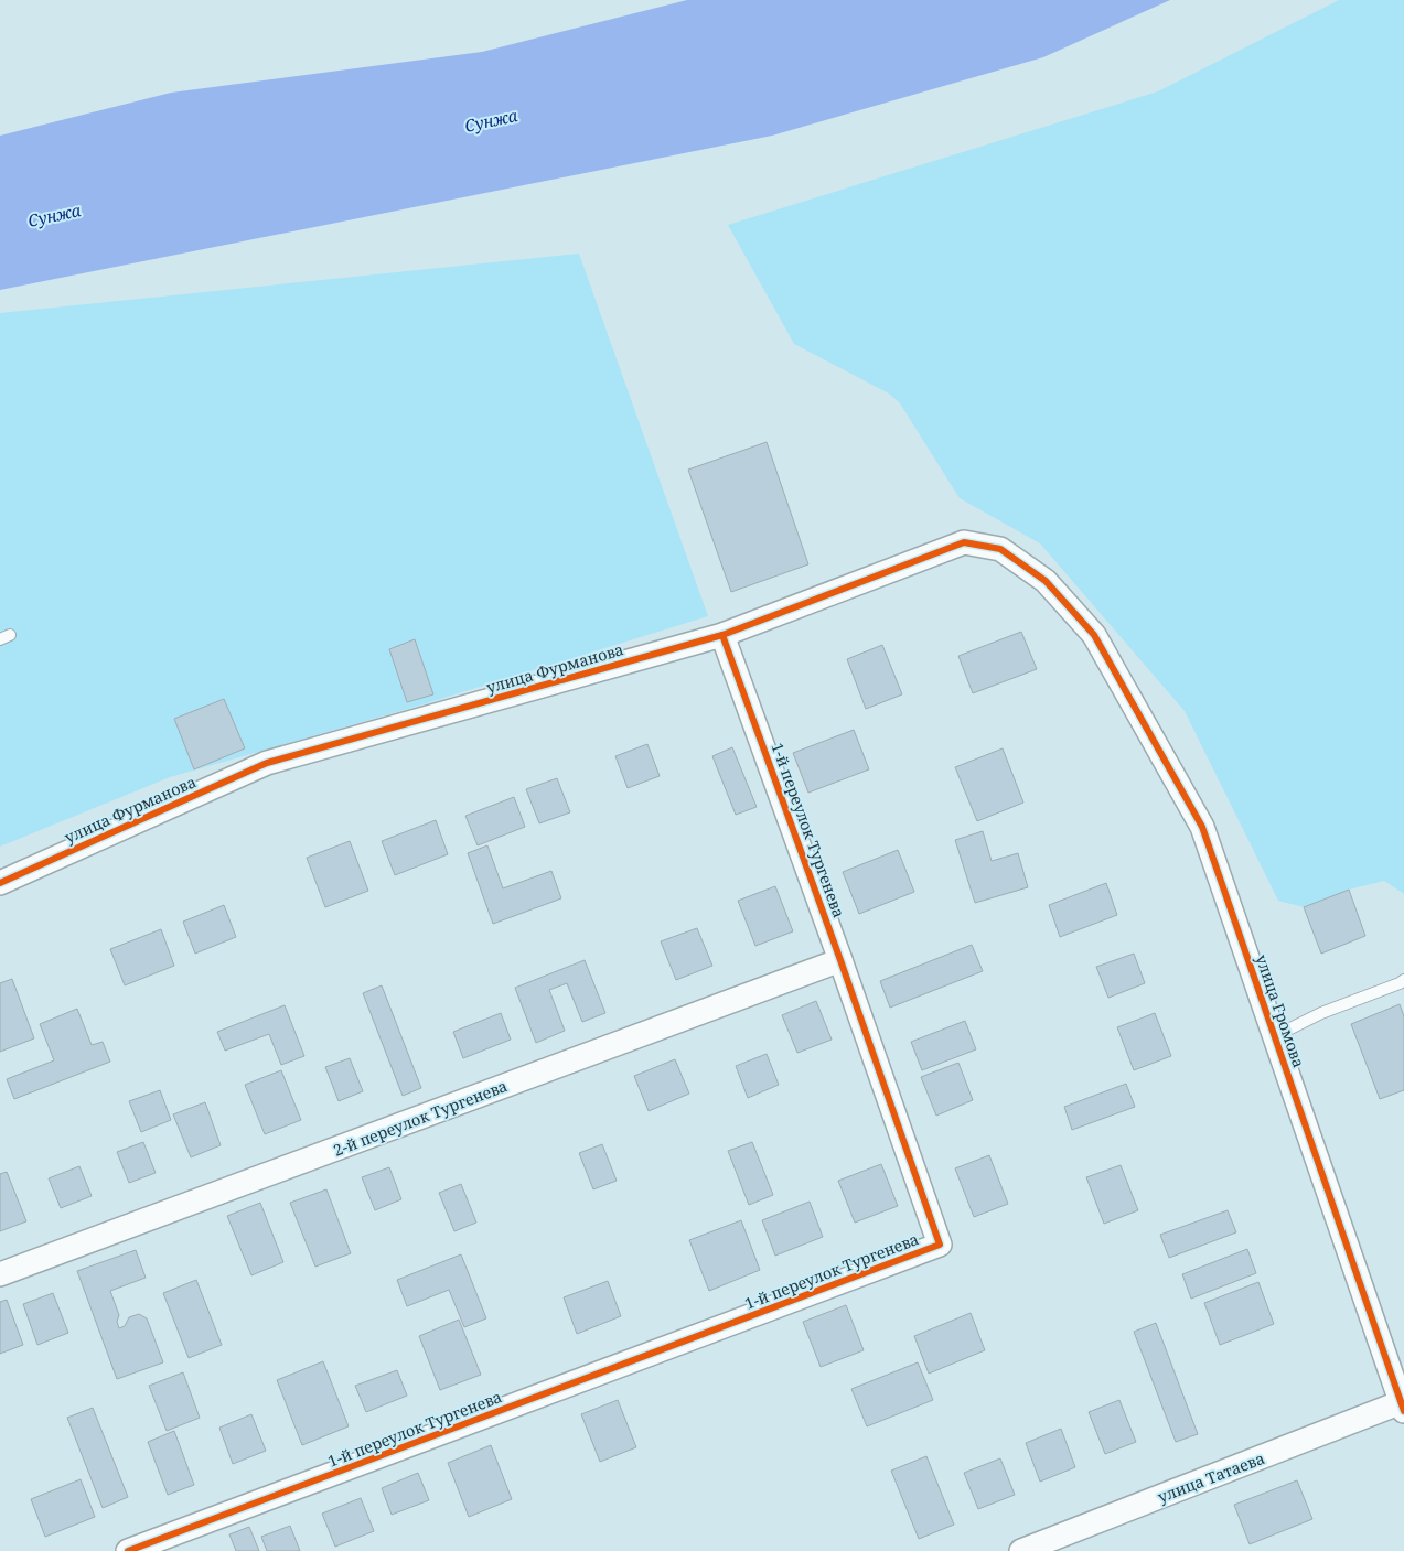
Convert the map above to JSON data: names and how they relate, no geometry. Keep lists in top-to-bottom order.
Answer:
{
  "streets": {
    "street": [
      "улица Фурманова",
      "1-й переулок Тургенева",
      "улица Громова",
      "2-й переулок Тургенева",
      "улица Татаева"
    ]
  },
  "crossings": [
    ["улица Фурманова", "1-й переулок Тургенева"],
    ["улица Фурманова", "улица Громова"],
    ["1-й переулок Тургенева", "2-й переулок Тургенева"],
    ["улица Громова", "улица Татаева"]
  ],
  "water": ["Сунжа"]
}
